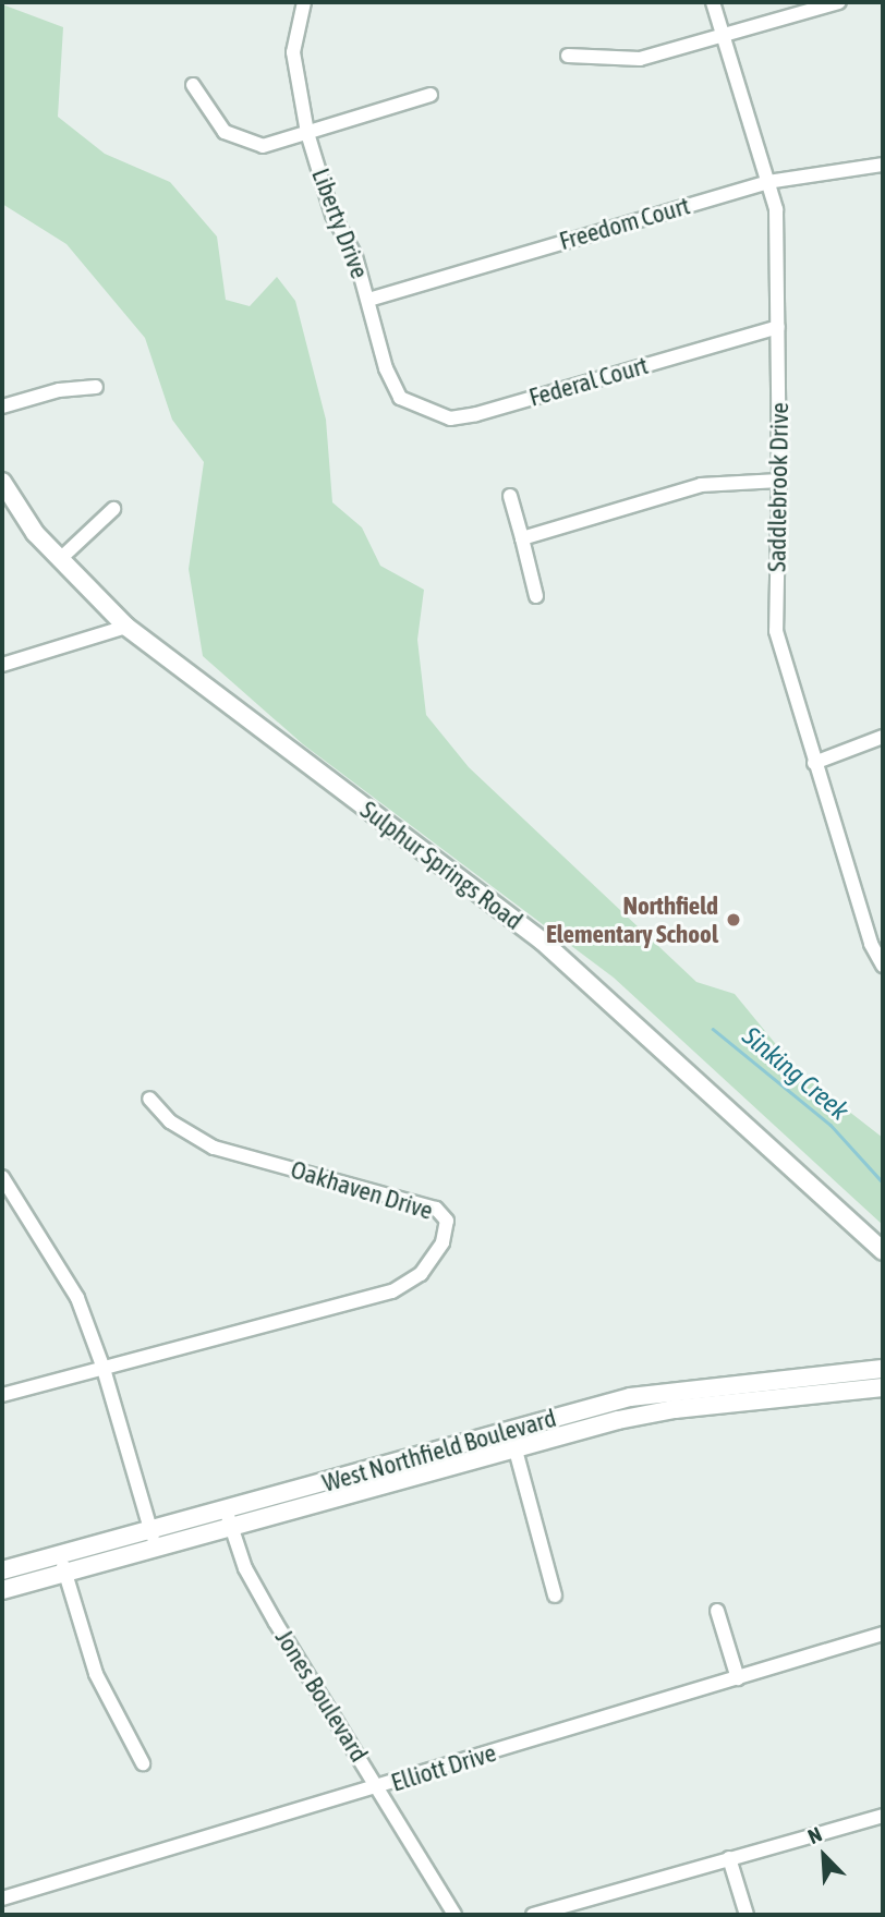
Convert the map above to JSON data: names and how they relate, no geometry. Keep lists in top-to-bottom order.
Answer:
{
  "streets": {
    "main road": ["Sulphur Springs Road", "West Northfield Boulevard"],
    "street": [
      "Liberty Drive",
      "Freedom Court",
      "Federal Court",
      "Saddlebrook Drive",
      "Oakhaven Drive",
      "Jones Boulevard",
      "Elliott Drive"
    ]
  },
  "crossings": [
    ["Liberty Drive", "Freedom Court"],
    ["Liberty Drive", "Federal Court"],
    ["Freedom Court", "Saddlebrook Drive"],
    ["Federal Court", "Saddlebrook Drive"],
    ["West Northfield Boulevard", "Jones Boulevard"],
    ["Jones Boulevard", "Elliott Drive"]
  ],
  "water": ["Sinking Creek"],
  "places": ["Northfield Elementary School"],
  "north": "top left"
}
